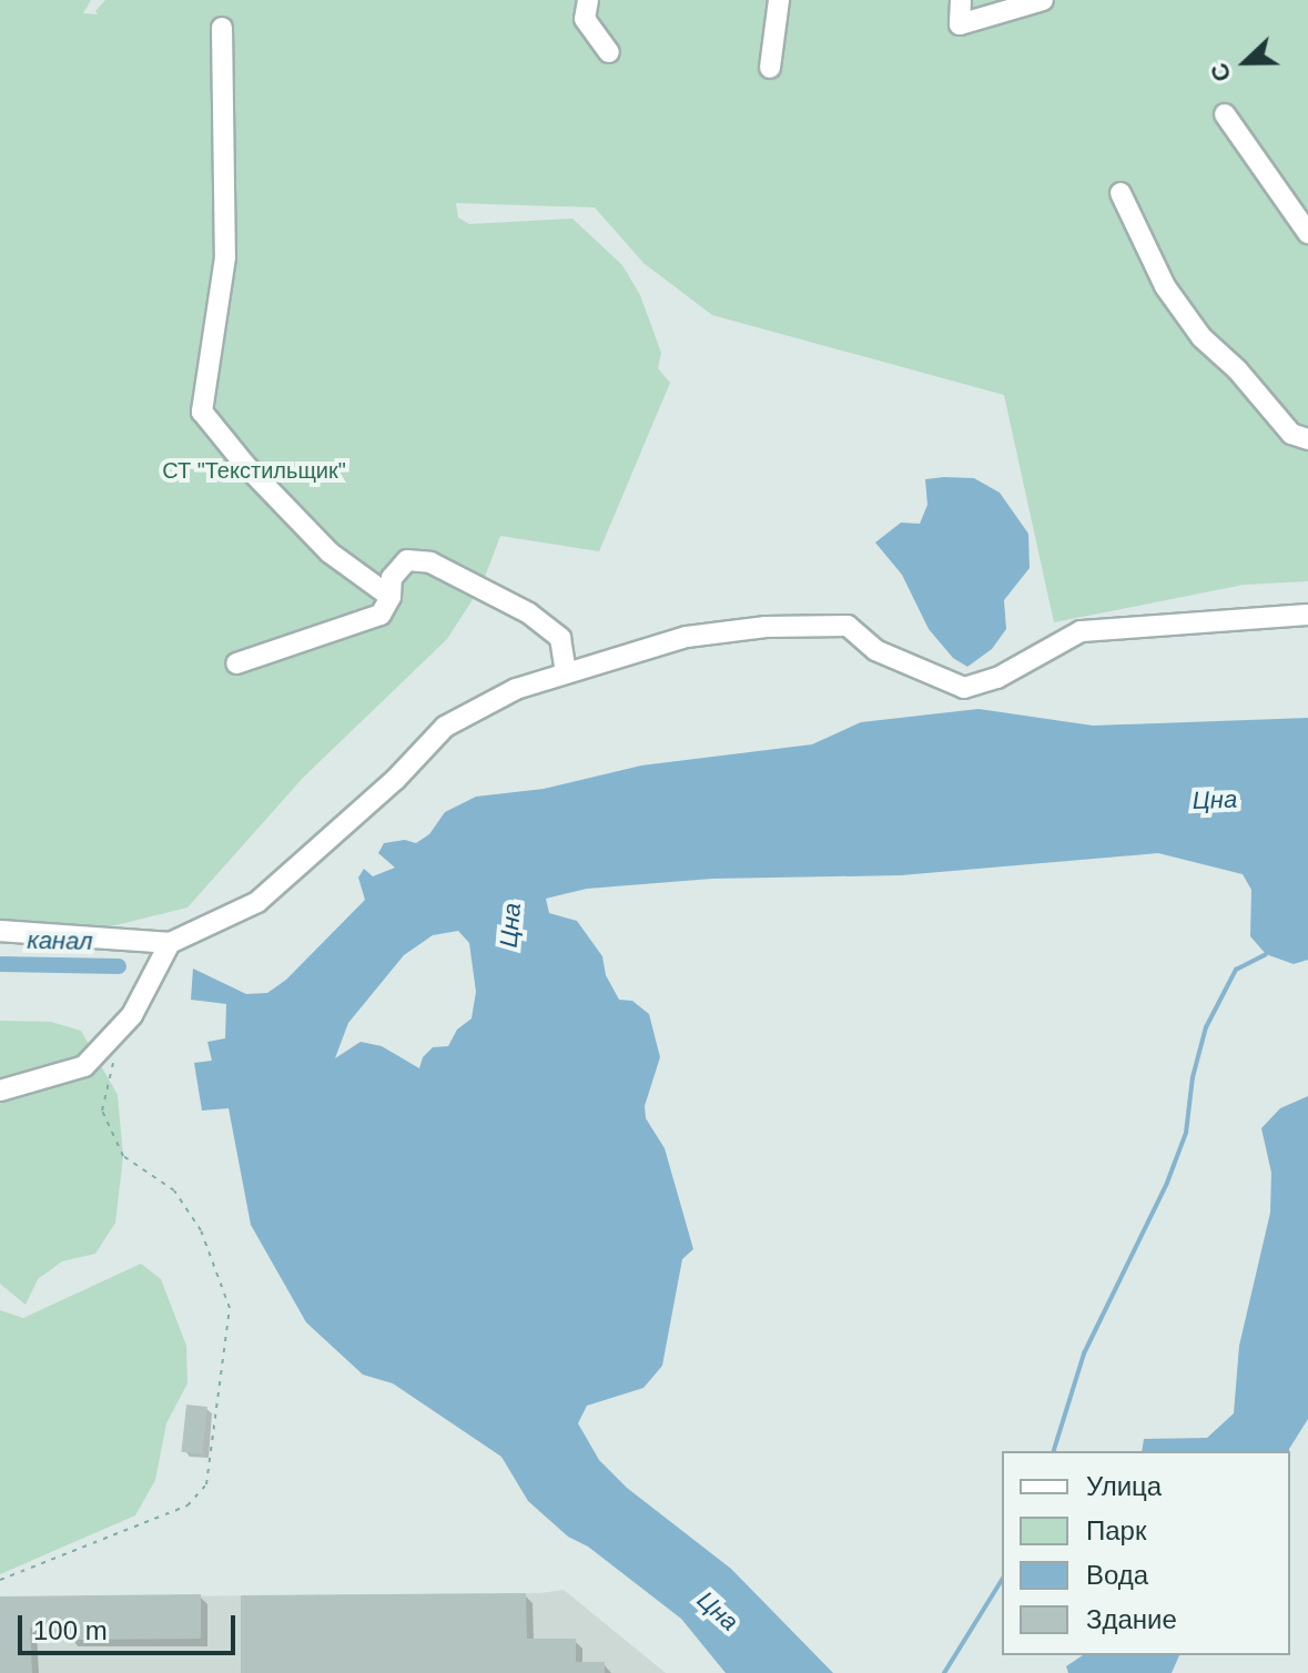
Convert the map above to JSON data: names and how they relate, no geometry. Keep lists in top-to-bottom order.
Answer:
{
  "water": ["Цна", "канал"],
  "parks": ["СТ \"Текстильщик\""],
  "legend": [
    "Улица",
    "Парк",
    "Вода",
    "Здание"
  ],
  "scale_bar": "100 m",
  "north": "left"
}
